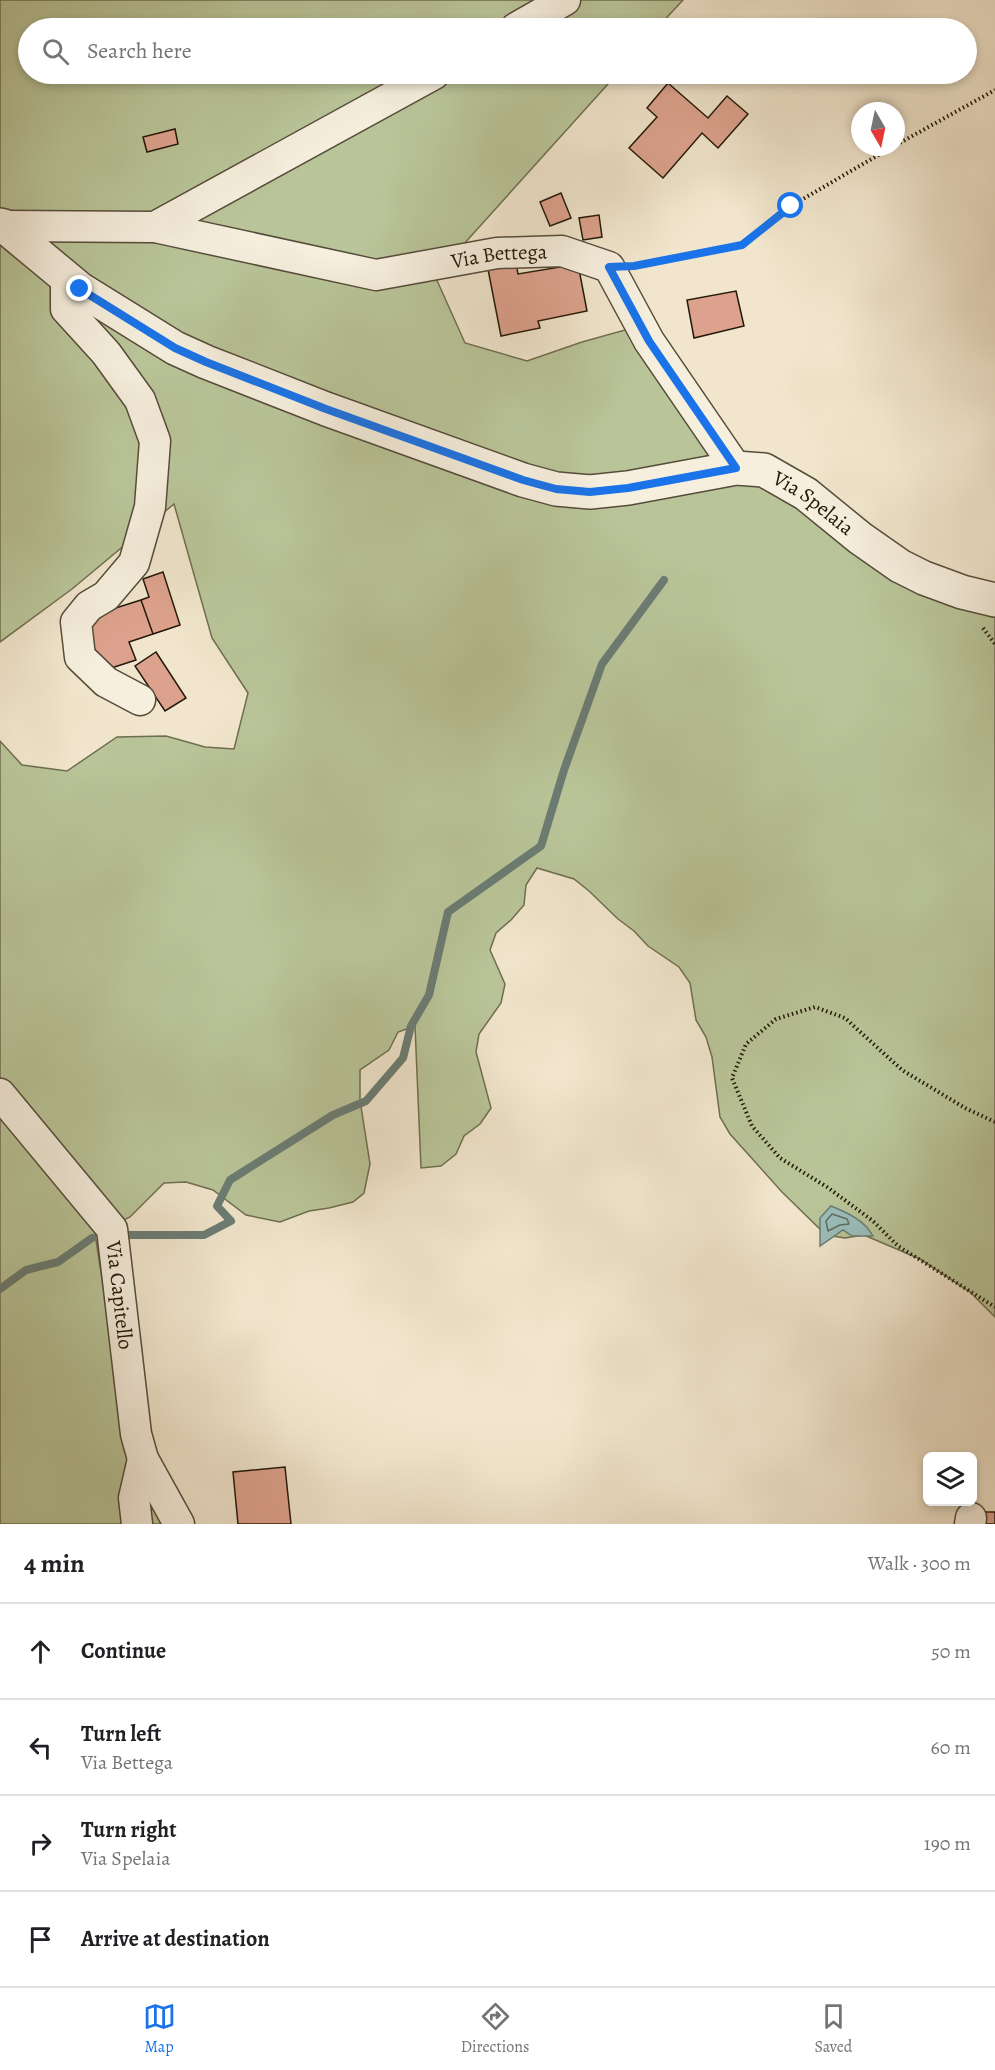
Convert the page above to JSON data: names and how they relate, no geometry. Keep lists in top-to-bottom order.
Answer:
{
  "streets": {
    "street": ["Via Bettega", "Via Spelaia", "Via Capitello"]
  },
  "crossings": [
    ["Via Bettega", "Via Spelaia"]
  ],
  "north": "bottom",
  "page": {
    "search": "Search here",
    "heading": ["4 min", "Walk · 300 m"],
    "list": [
      ["Continue", "50 m"],
      ["Turn left", "Via Bettega", "60 m"],
      ["Turn right", "Via Spelaia", "190 m"],
      "Arrive at destination"
    ],
    "nav": ["Map", "Directions", "Saved"]
  }
}
